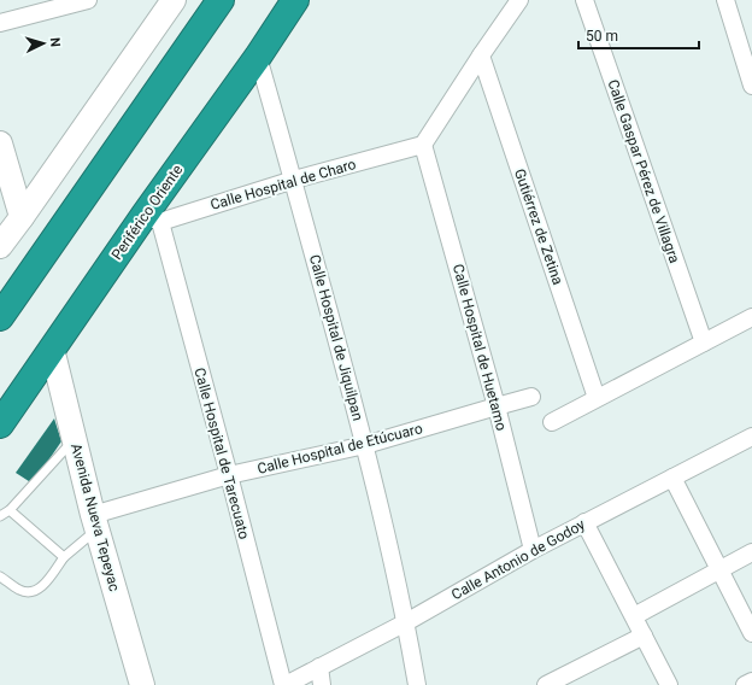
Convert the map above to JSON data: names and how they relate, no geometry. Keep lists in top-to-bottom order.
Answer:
{
  "streets": {
    "highway": ["Periférico Oriente"],
    "street": [
      "Calle Gaspar Pérez de Villagra",
      "Calle Hospital de Charo",
      "Gutiérrez de Zetina",
      "Calle Hospital de Jiquilpan",
      "Calle Hospital de Huetamo",
      "Calle Hospital de Etúcuaro",
      "Calle Hospital de Tarecuato",
      "Avenida Nueva Tepeyac",
      "Calle Antonio de Godoy"
    ]
  },
  "crossings": [
    ["Calle Hospital de Charo", "Periférico Oriente"],
    ["Calle Hospital de Charo", "Calle Hospital de Jiquilpan"],
    ["Calle Hospital de Charo", "Calle Hospital de Huetamo"],
    ["Calle Hospital de Charo", "Calle Hospital de Tarecuato"],
    ["Periférico Oriente", "Calle Hospital de Jiquilpan"],
    ["Periférico Oriente", "Calle Hospital de Tarecuato"],
    ["Periférico Oriente", "Avenida Nueva Tepeyac"],
    ["Calle Hospital de Jiquilpan", "Calle Hospital de Etúcuaro"],
    ["Calle Hospital de Jiquilpan", "Calle Antonio de Godoy"],
    ["Calle Hospital de Huetamo", "Calle Hospital de Etúcuaro"],
    ["Calle Hospital de Huetamo", "Calle Antonio de Godoy"],
    ["Calle Hospital de Etúcuaro", "Calle Hospital de Tarecuato"],
    ["Calle Hospital de Etúcuaro", "Avenida Nueva Tepeyac"],
    ["Calle Hospital de Tarecuato", "Calle Antonio de Godoy"]
  ],
  "scale_bar": "50 m",
  "north": "right"
}
